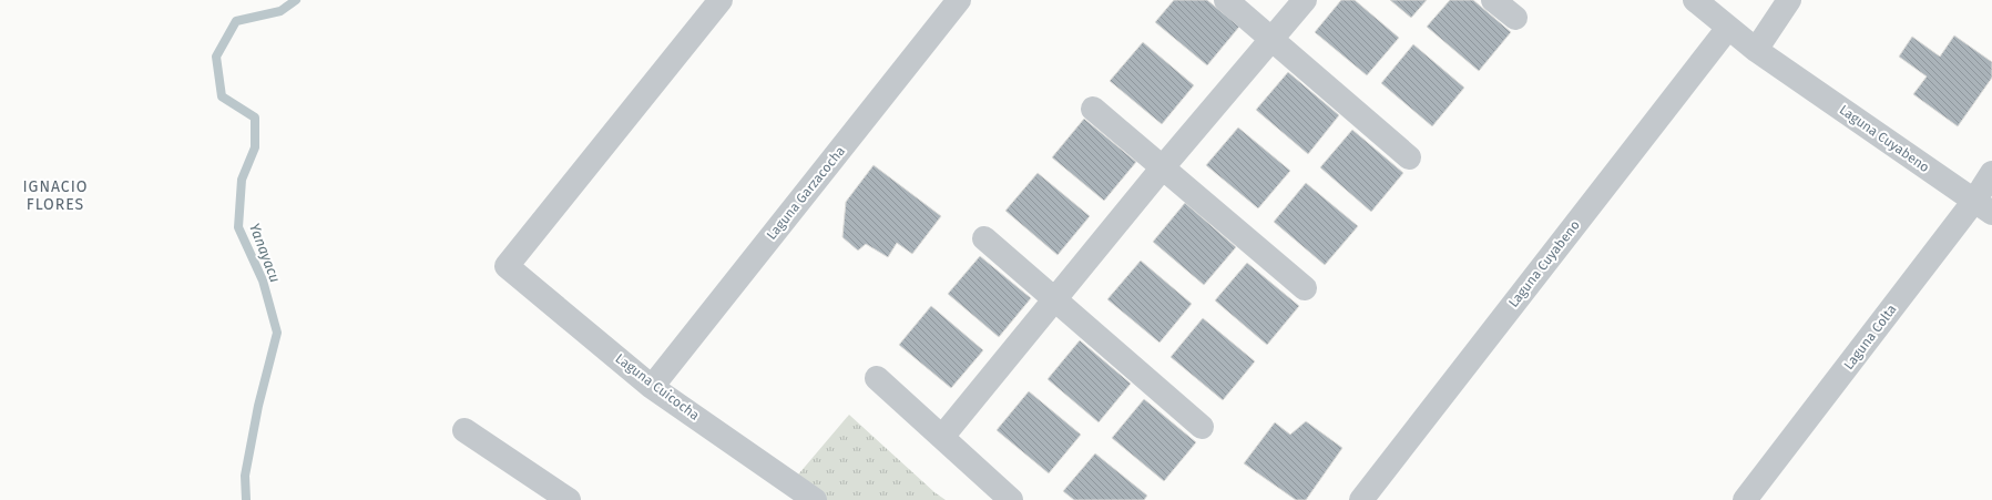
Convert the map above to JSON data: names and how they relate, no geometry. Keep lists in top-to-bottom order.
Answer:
{
  "streets": {
    "street": [
      "Laguna Cuyabeno",
      "Laguna Garzacocha",
      "Laguna Colta",
      "Laguna Cuicocha"
    ]
  },
  "crossings": [
    ["Laguna Cuyabeno", "Laguna Colta"],
    ["Laguna Garzacocha", "Laguna Cuicocha"]
  ],
  "districts": ["IGNACIO FLORES"],
  "water": ["Yanayacu"]
}
